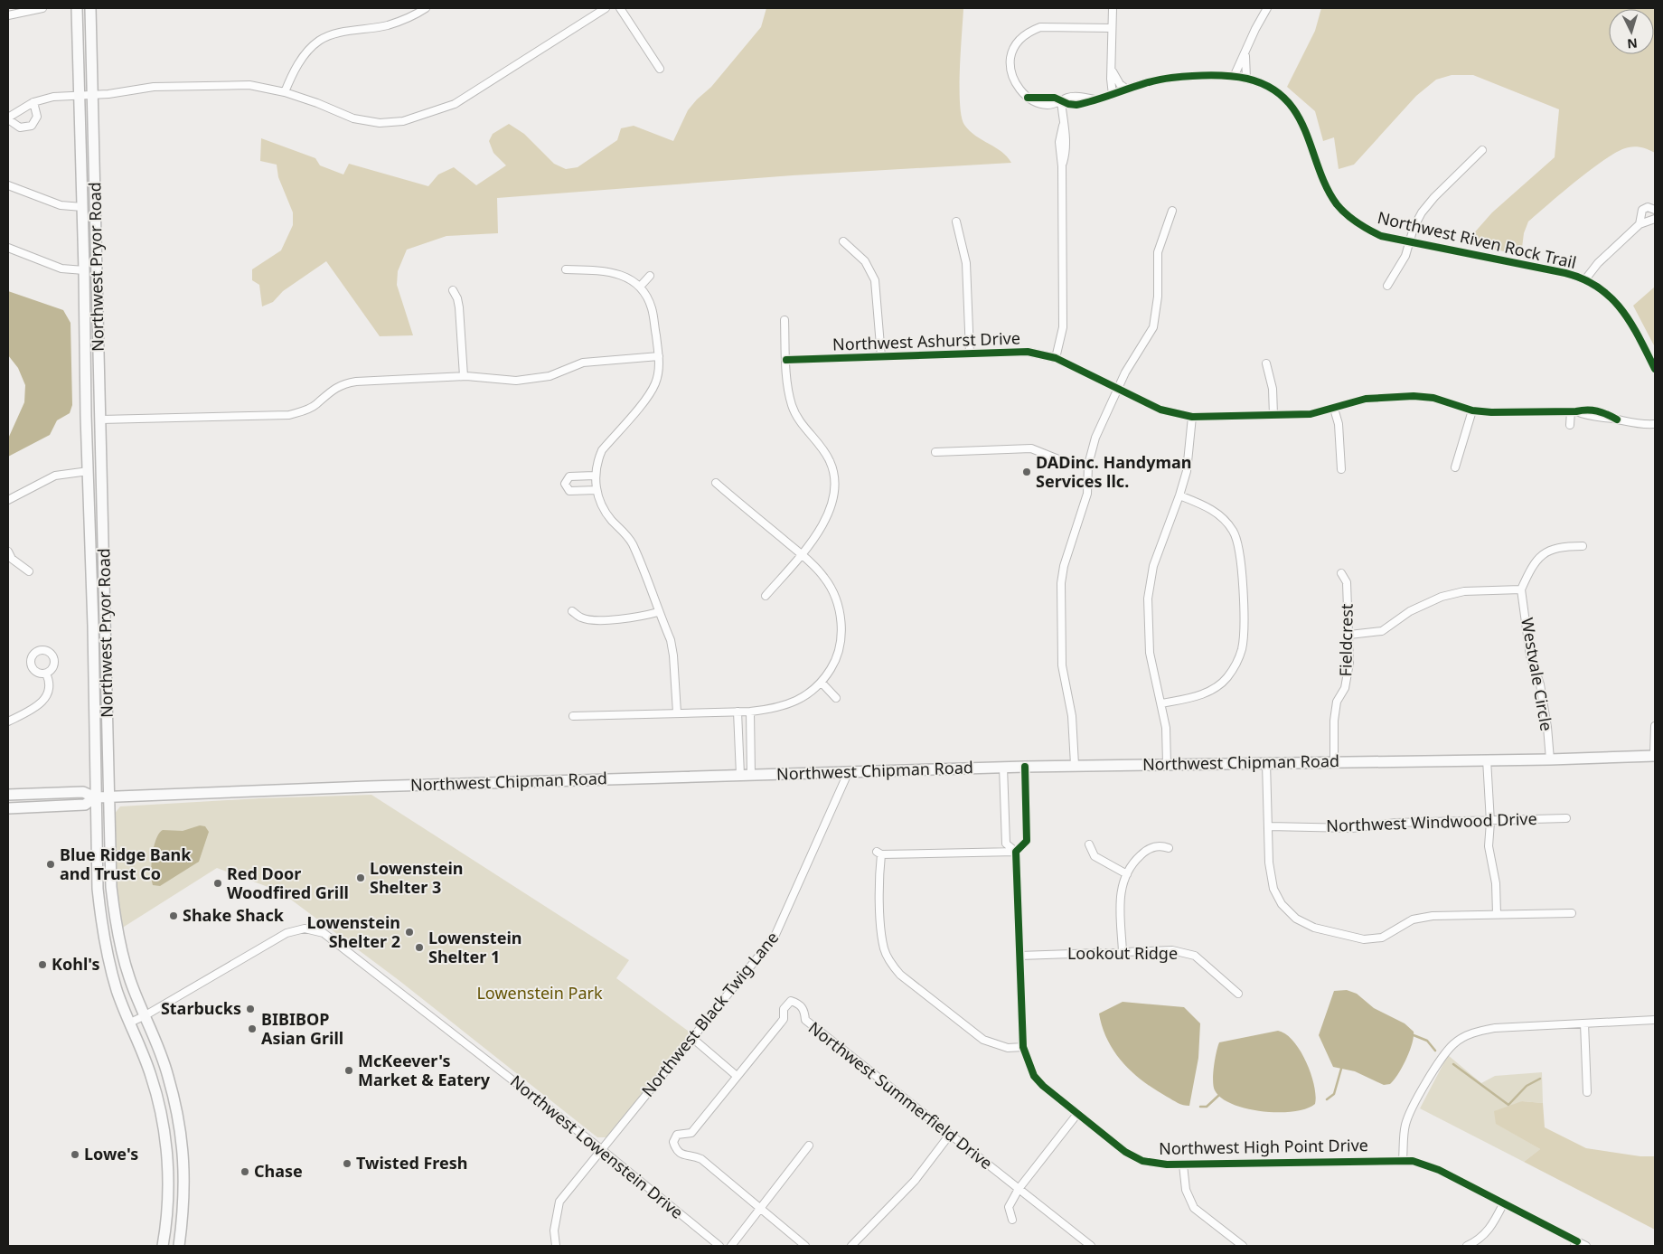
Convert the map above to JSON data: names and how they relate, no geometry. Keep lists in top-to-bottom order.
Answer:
{
  "streets": {
    "main road": ["Northwest Pryor Road", "Northwest Chipman Road"],
    "street": [
      "Northwest Riven Rock Trail",
      "Northwest Ashurst Drive",
      "Fieldcrest",
      "Westvale Circle",
      "Northwest Windwood Drive",
      "Lookout Ridge",
      "Northwest Black Twig Lane",
      "Northwest Summerfield Drive",
      "Northwest Lowenstein Drive",
      "Northwest High Point Drive"
    ]
  },
  "crossings": [
    ["Northwest Pryor Road", "Northwest Chipman Road"],
    ["Northwest Pryor Road", "Northwest Lowenstein Drive"],
    ["Fieldcrest", "Northwest Chipman Road"],
    ["Westvale Circle", "Northwest Chipman Road"],
    ["Northwest Chipman Road", "Northwest Black Twig Lane"],
    ["Northwest Chipman Road", "Northwest High Point Drive"],
    ["Lookout Ridge", "Northwest High Point Drive"],
    ["Northwest Black Twig Lane", "Northwest Lowenstein Drive"]
  ],
  "parks": ["Lowenstein Park"],
  "places": [
    "DADinc. Handyman Services llc.",
    "Blue Ridge Bank and Trust Co",
    "Lowenstein Shelter 3",
    "Red Door Woodfired Grill",
    "Shake Shack",
    "Lowenstein Shelter 2",
    "Lowenstein Shelter 1",
    "Kohl's",
    "Starbucks",
    "BIBIBOP Asian Grill",
    "McKeever's Market & Eatery",
    "Lowe's",
    "Twisted Fresh",
    "Chase"
  ],
  "north": "bottom"
}
